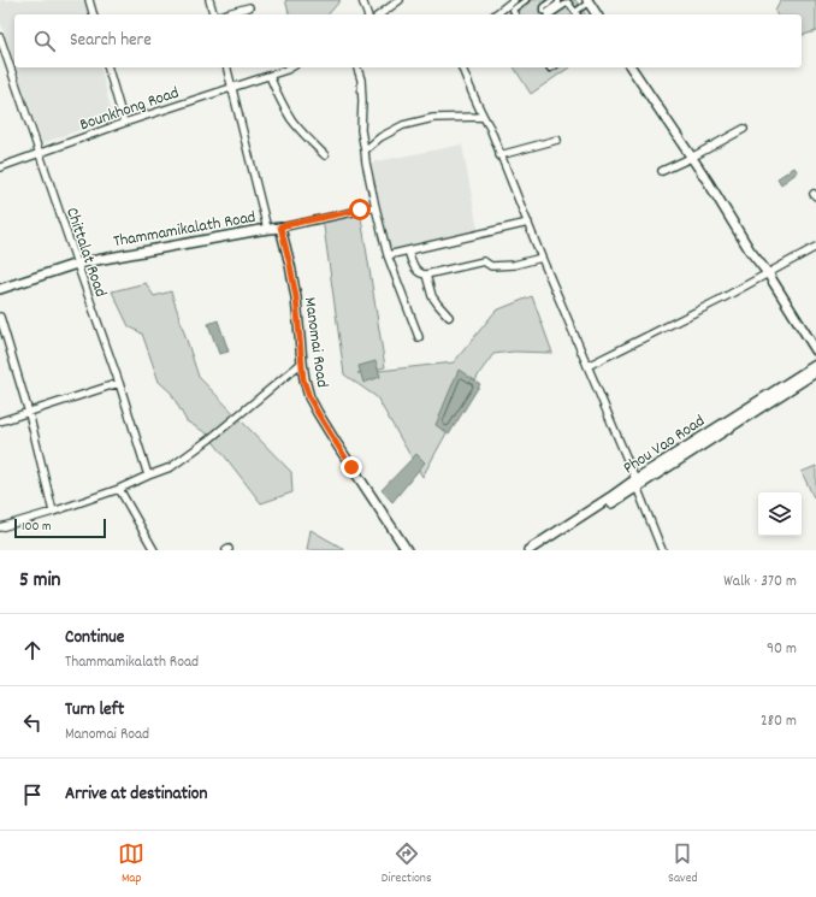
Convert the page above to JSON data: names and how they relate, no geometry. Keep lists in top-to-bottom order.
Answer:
{
  "streets": {
    "street": [
      "Bounkhong Road",
      "Thammamikalath Road",
      "Chittalat Road",
      "Manomai Road",
      "Phou Vao Road"
    ]
  },
  "crossings": [
    ["Bounkhong Road", "Chittalat Road"],
    ["Thammamikalath Road", "Chittalat Road"],
    ["Thammamikalath Road", "Manomai Road"]
  ],
  "scale_bar": "100 m",
  "page": {
    "search": "Search here",
    "scale": "100 m",
    "heading": ["5 min", "Walk · 370 m"],
    "list": [
      ["Continue", "Thammamikalath Road", "90 m"],
      ["Turn left", "Manomai Road", "280 m"],
      "Arrive at destination"
    ],
    "nav": ["Map", "Directions", "Saved"]
  }
}
